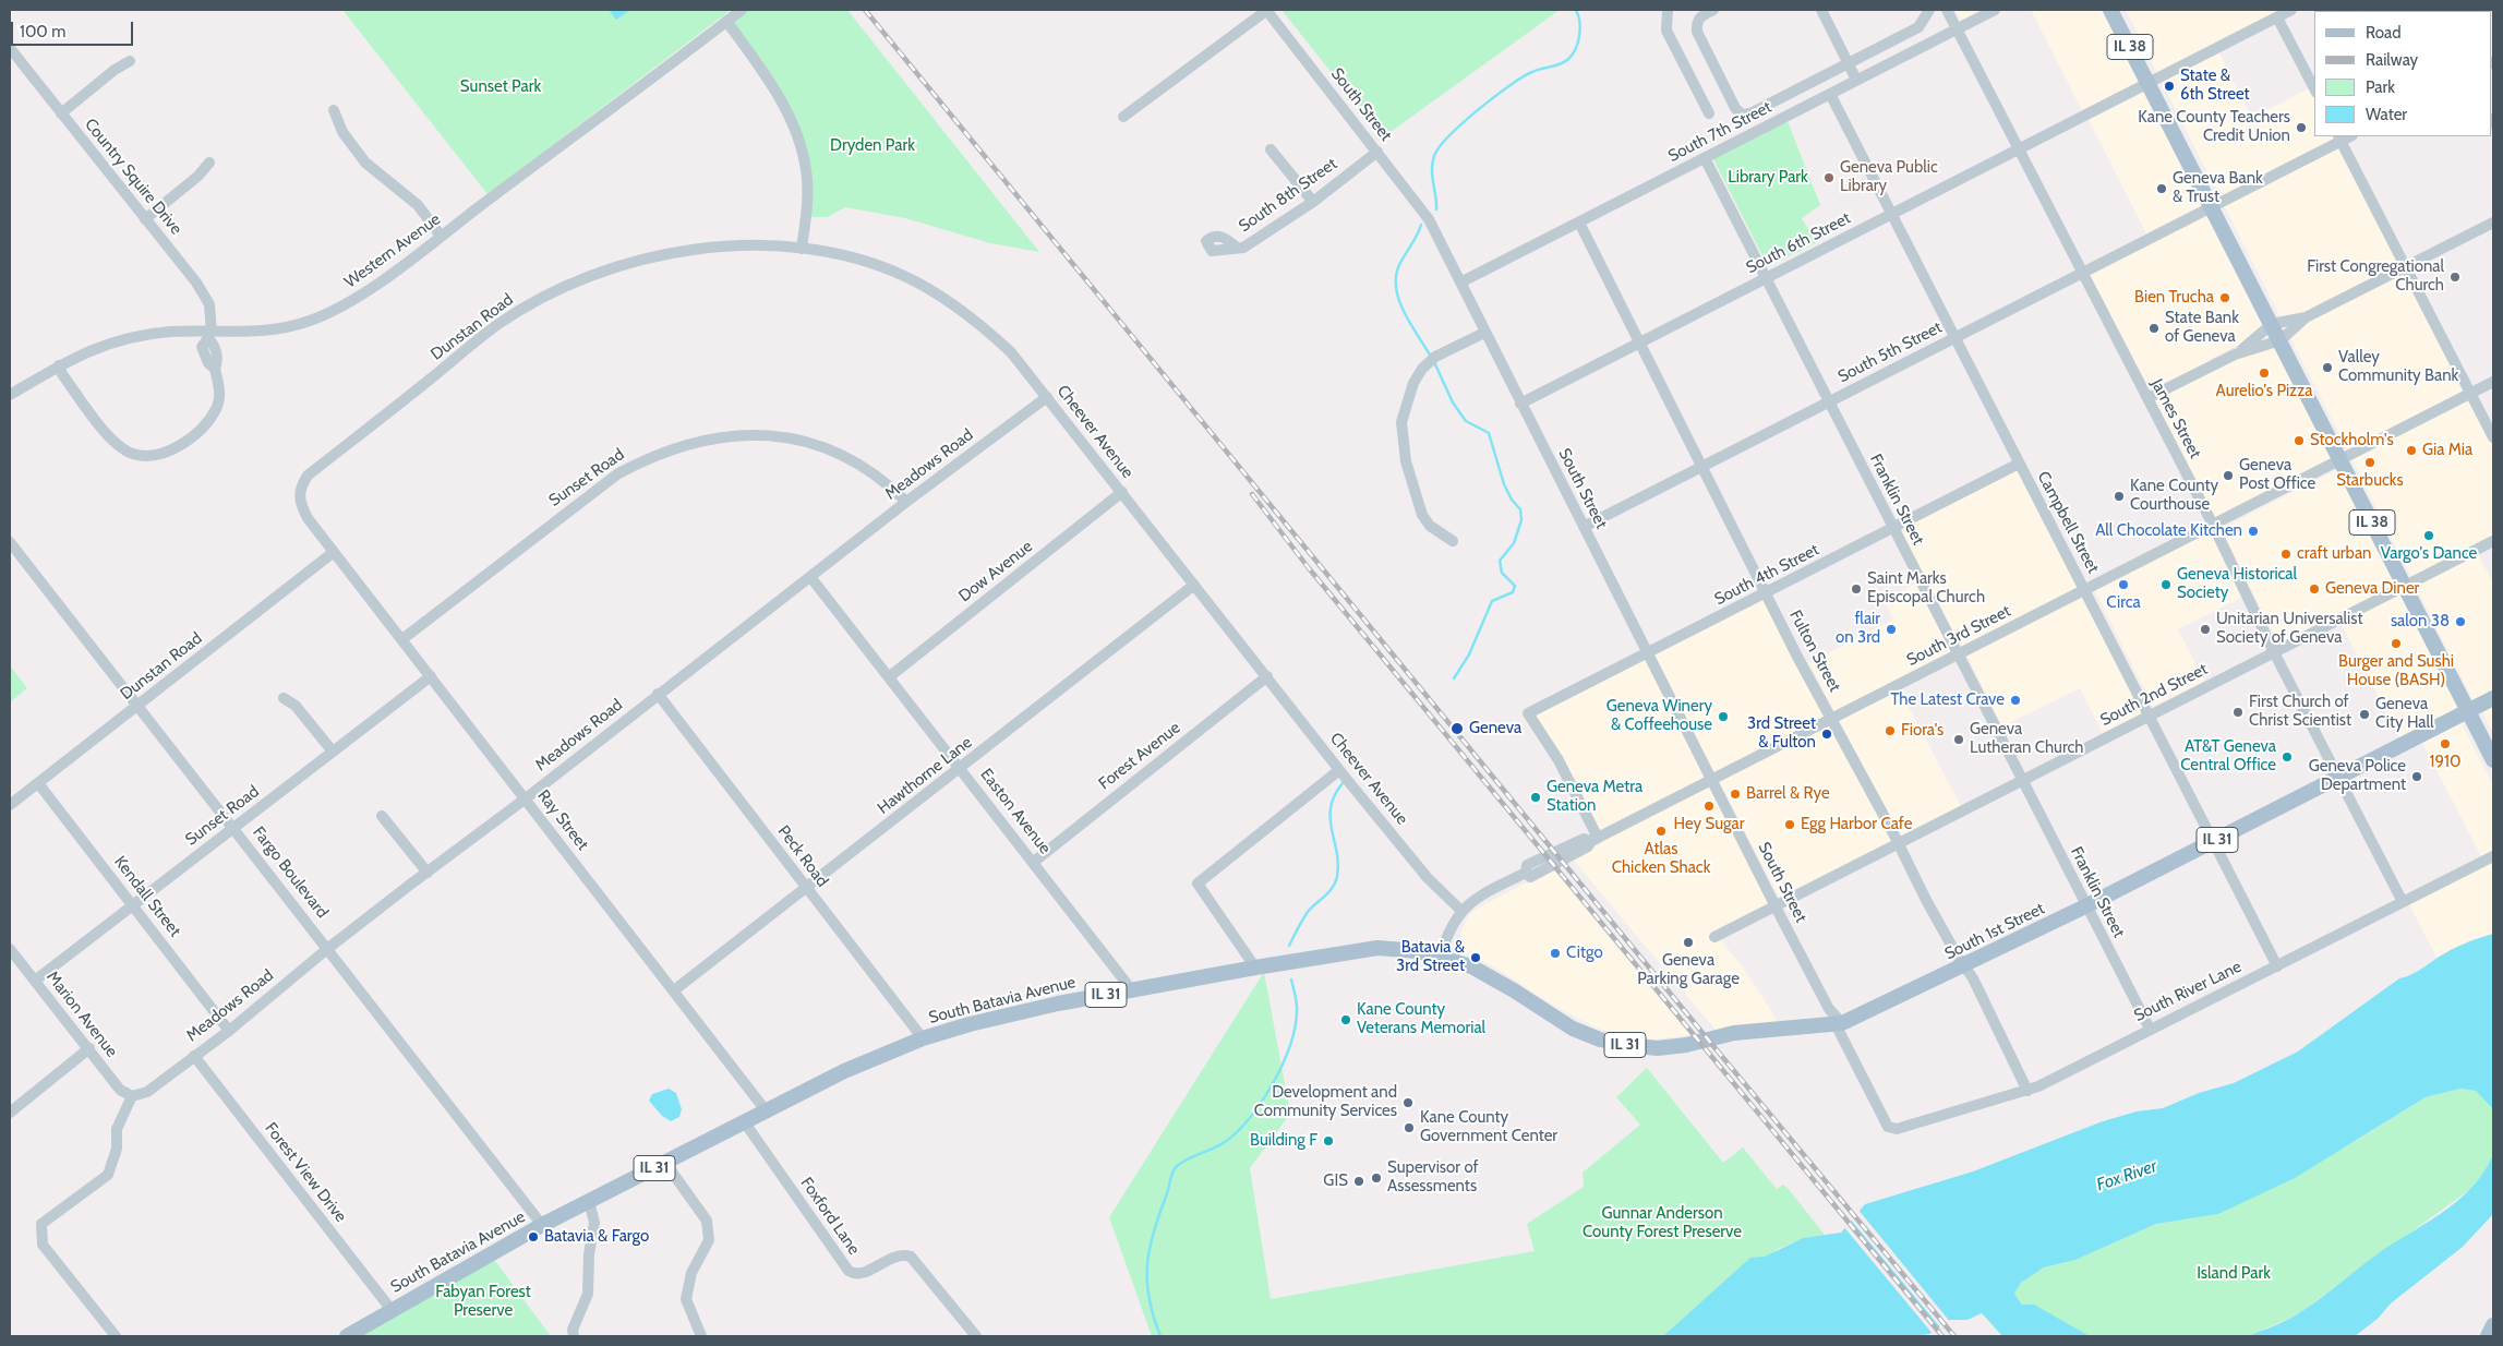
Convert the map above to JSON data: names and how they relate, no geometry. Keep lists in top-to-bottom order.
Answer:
{
  "streets": {
    "main road": [
      "IL 38",
      "IL 31",
      "South 1st Street",
      "South Batavia Avenue"
    ],
    "street": [
      "South Street",
      "South 7th Street",
      "Country Squire Drive",
      "South 8th Street",
      "South 6th Street",
      "Western Avenue",
      "Dunstan Road",
      "South 5th Street",
      "James Street",
      "Cheever Avenue",
      "Meadows Road",
      "Sunset Road",
      "Franklin Street",
      "Campbell Street",
      "Dow Avenue",
      "South 4th Street",
      "South 3rd Street",
      "Fulton Street",
      "South 2nd Street",
      "Forest Avenue",
      "Hawthorne Lane",
      "Easton Avenue",
      "Ray Street",
      "Peck Road",
      "Fargo Boulevard",
      "Kendall Street",
      "South River Lane",
      "Marion Avenue",
      "Forest View Drive",
      "Foxford Lane"
    ]
  },
  "crossings": [
    ["IL 38", "South 6th Street"],
    ["IL 38", "South 5th Street"],
    ["IL 38", "South 3rd Street"],
    ["IL 38", "South 2nd Street"],
    ["IL 38", "IL 31"],
    ["IL 38", "South 1st Street"],
    ["South Street", "South 7th Street"],
    ["South Street", "South 8th Street"],
    ["South Street", "South 6th Street"],
    ["South Street", "South 5th Street"],
    ["South Street", "South 4th Street"],
    ["South Street", "South 3rd Street"],
    ["South Street", "South 2nd Street"],
    ["South Street", "South 1st Street"],
    ["South Street", "South River Lane"],
    ["South 7th Street", "James Street"],
    ["South 7th Street", "Franklin Street"],
    ["South 7th Street", "Campbell Street"],
    ["South 7th Street", "Fulton Street"],
    ["Country Squire Drive", "Western Avenue"],
    ["South 6th Street", "James Street"],
    ["South 6th Street", "Franklin Street"],
    ["South 6th Street", "Campbell Street"],
    ["South 6th Street", "Fulton Street"],
    ["Dunstan Road", "Cheever Avenue"],
    ["Dunstan Road", "Ray Street"],
    ["Dunstan Road", "Fargo Boulevard"],
    ["Dunstan Road", "Kendall Street"],
    ["South 5th Street", "James Street"],
    ["South 5th Street", "Franklin Street"],
    ["South 5th Street", "Campbell Street"],
    ["South 5th Street", "Fulton Street"],
    ["James Street", "South 3rd Street"],
    ["James Street", "South 2nd Street"],
    ["James Street", "South 1st Street"],
    ["James Street", "South River Lane"],
    ["Cheever Avenue", "Meadows Road"],
    ["Cheever Avenue", "Dow Avenue"],
    ["Cheever Avenue", "South 3rd Street"],
    ["Cheever Avenue", "Forest Avenue"],
    ["Cheever Avenue", "Hawthorne Lane"],
    ["Meadows Road", "Sunset Road"],
    ["Meadows Road", "Easton Avenue"],
    ["Meadows Road", "Ray Street"],
    ["Meadows Road", "Peck Road"],
    ["Meadows Road", "Fargo Boulevard"],
    ["Meadows Road", "Kendall Street"],
    ["Meadows Road", "Marion Avenue"],
    ["Meadows Road", "Forest View Drive"],
    ["Sunset Road", "Ray Street"],
    ["Sunset Road", "Fargo Boulevard"],
    ["Sunset Road", "Kendall Street"],
    ["Sunset Road", "Marion Avenue"],
    ["Franklin Street", "South 4th Street"],
    ["Franklin Street", "South 3rd Street"],
    ["Franklin Street", "South 2nd Street"],
    ["Franklin Street", "South 1st Street"],
    ["Franklin Street", "South River Lane"],
    ["Campbell Street", "South 4th Street"],
    ["Campbell Street", "South 3rd Street"],
    ["Campbell Street", "South 2nd Street"],
    ["Campbell Street", "South 1st Street"],
    ["Campbell Street", "South River Lane"],
    ["Dow Avenue", "Easton Avenue"],
    ["South 4th Street", "South 3rd Street"],
    ["South 4th Street", "Fulton Street"],
    ["South 3rd Street", "Fulton Street"],
    ["South 3rd Street", "South Batavia Avenue"],
    ["Fulton Street", "South 2nd Street"],
    ["Fulton Street", "South 1st Street"],
    ["Fulton Street", "South River Lane"],
    ["Forest Avenue", "Easton Avenue"],
    ["Hawthorne Lane", "Easton Avenue"],
    ["Hawthorne Lane", "Ray Street"],
    ["Hawthorne Lane", "Peck Road"],
    ["Easton Avenue", "South Batavia Avenue"],
    ["Ray Street", "South Batavia Avenue"],
    ["IL 31", "South 1st Street"],
    ["Peck Road", "South Batavia Avenue"],
    ["Fargo Boulevard", "South Batavia Avenue"],
    ["South 1st Street", "South River Lane"],
    ["South 1st Street", "South Batavia Avenue"],
    ["South Batavia Avenue", "Forest View Drive"],
    ["South Batavia Avenue", "Foxford Lane"]
  ],
  "water": ["Fox River"],
  "parks": [
    "Sunset Park",
    "Dryden Park",
    "Library Park",
    "Gunnar Anderson County Forest Preserve",
    "Island Park",
    "Fabyan Forest Preserve"
  ],
  "places": [
    "State & 6th Street",
    "Kane County Teachers Credit Union",
    "Geneva Public Library",
    "Geneva Bank & Trust",
    "First Congregational Church",
    "Bien Trucha",
    "State Bank of Geneva",
    "Valley Community Bank",
    "Aurelio's Pizza",
    "Stockholm's",
    "Gia Mia",
    "Starbucks",
    "Geneva Post Office",
    "Kane County Courthouse",
    "All Chocolate Kitchen",
    "Vargo's Dance",
    "craft urban",
    "Circa",
    "Geneva Historical Society",
    "Saint Marks Episcopal Church",
    "Geneva Diner",
    "salon 38",
    "flair on 3rd",
    "Unitarian Universalist Society of Geneva",
    "Burger and Sushi House (BASH)",
    "The Latest Crave",
    "First Church of Christ Scientist",
    "Geneva City Hall",
    "Geneva Winery & Coffeehouse",
    "Geneva",
    "Fiora's",
    "3rd Street & Fulton",
    "Geneva Lutheran Church",
    "1910",
    "AT&T Geneva Central Office",
    "Geneva Police Department",
    "Barrel & Rye",
    "Geneva Metra Station",
    "Hey Sugar",
    "Egg Harbor Cafe",
    "Atlas Chicken Shack",
    "Geneva Parking Garage",
    "Citgo",
    "Batavia & 3rd Street",
    "Kane County Veterans Memorial",
    "Development and Community Services",
    "Kane County Government Center",
    "Building F",
    "Supervisor of Assessments",
    "GIS",
    "Batavia & Fargo"
  ],
  "legend": [
    "Road",
    "Railway",
    "Park",
    "Water"
  ],
  "scale_bar": "100 m"
}
